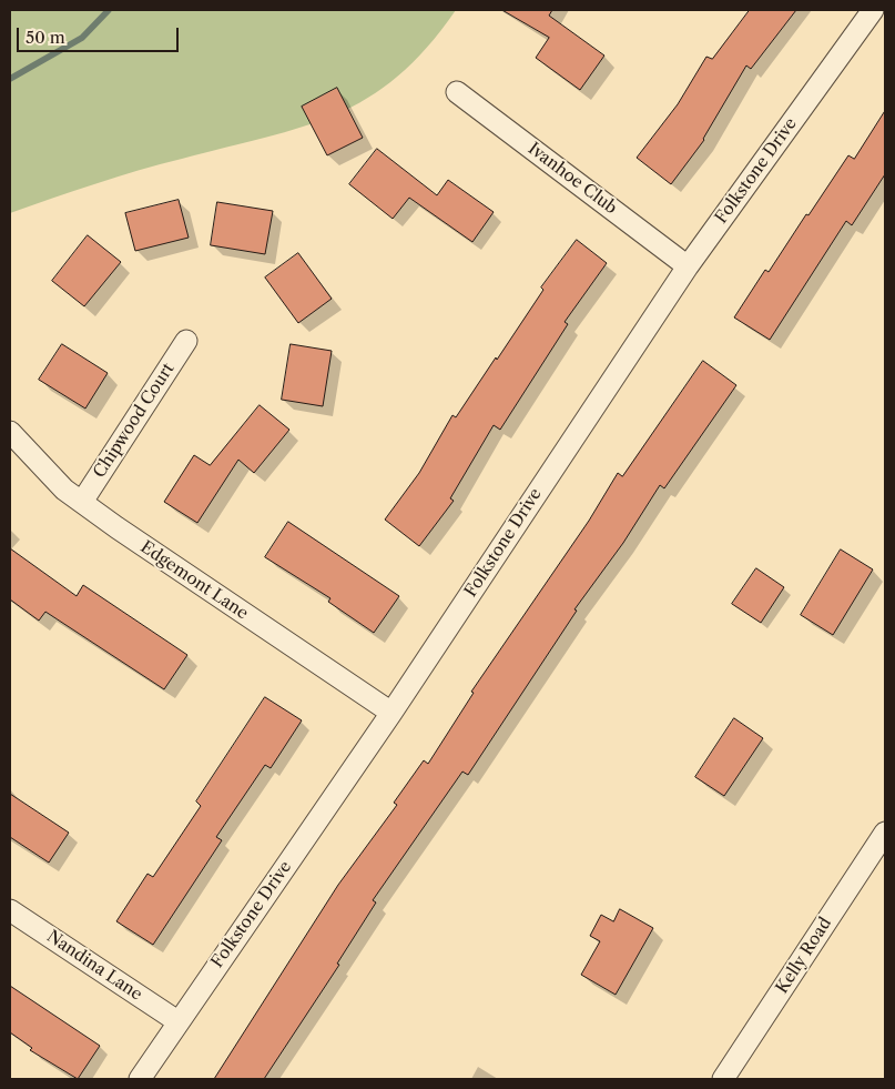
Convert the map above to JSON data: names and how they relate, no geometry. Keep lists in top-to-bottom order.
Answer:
{
  "streets": {
    "street": [
      "Folkstone Drive",
      "Ivanhoe Club",
      "Chipwood Court",
      "Edgemont Lane",
      "Kelly Road",
      "Nandina Lane"
    ]
  },
  "crossings": [
    ["Folkstone Drive", "Ivanhoe Club"],
    ["Folkstone Drive", "Edgemont Lane"],
    ["Folkstone Drive", "Nandina Lane"],
    ["Chipwood Court", "Edgemont Lane"]
  ],
  "scale_bar": "50 m"
}
